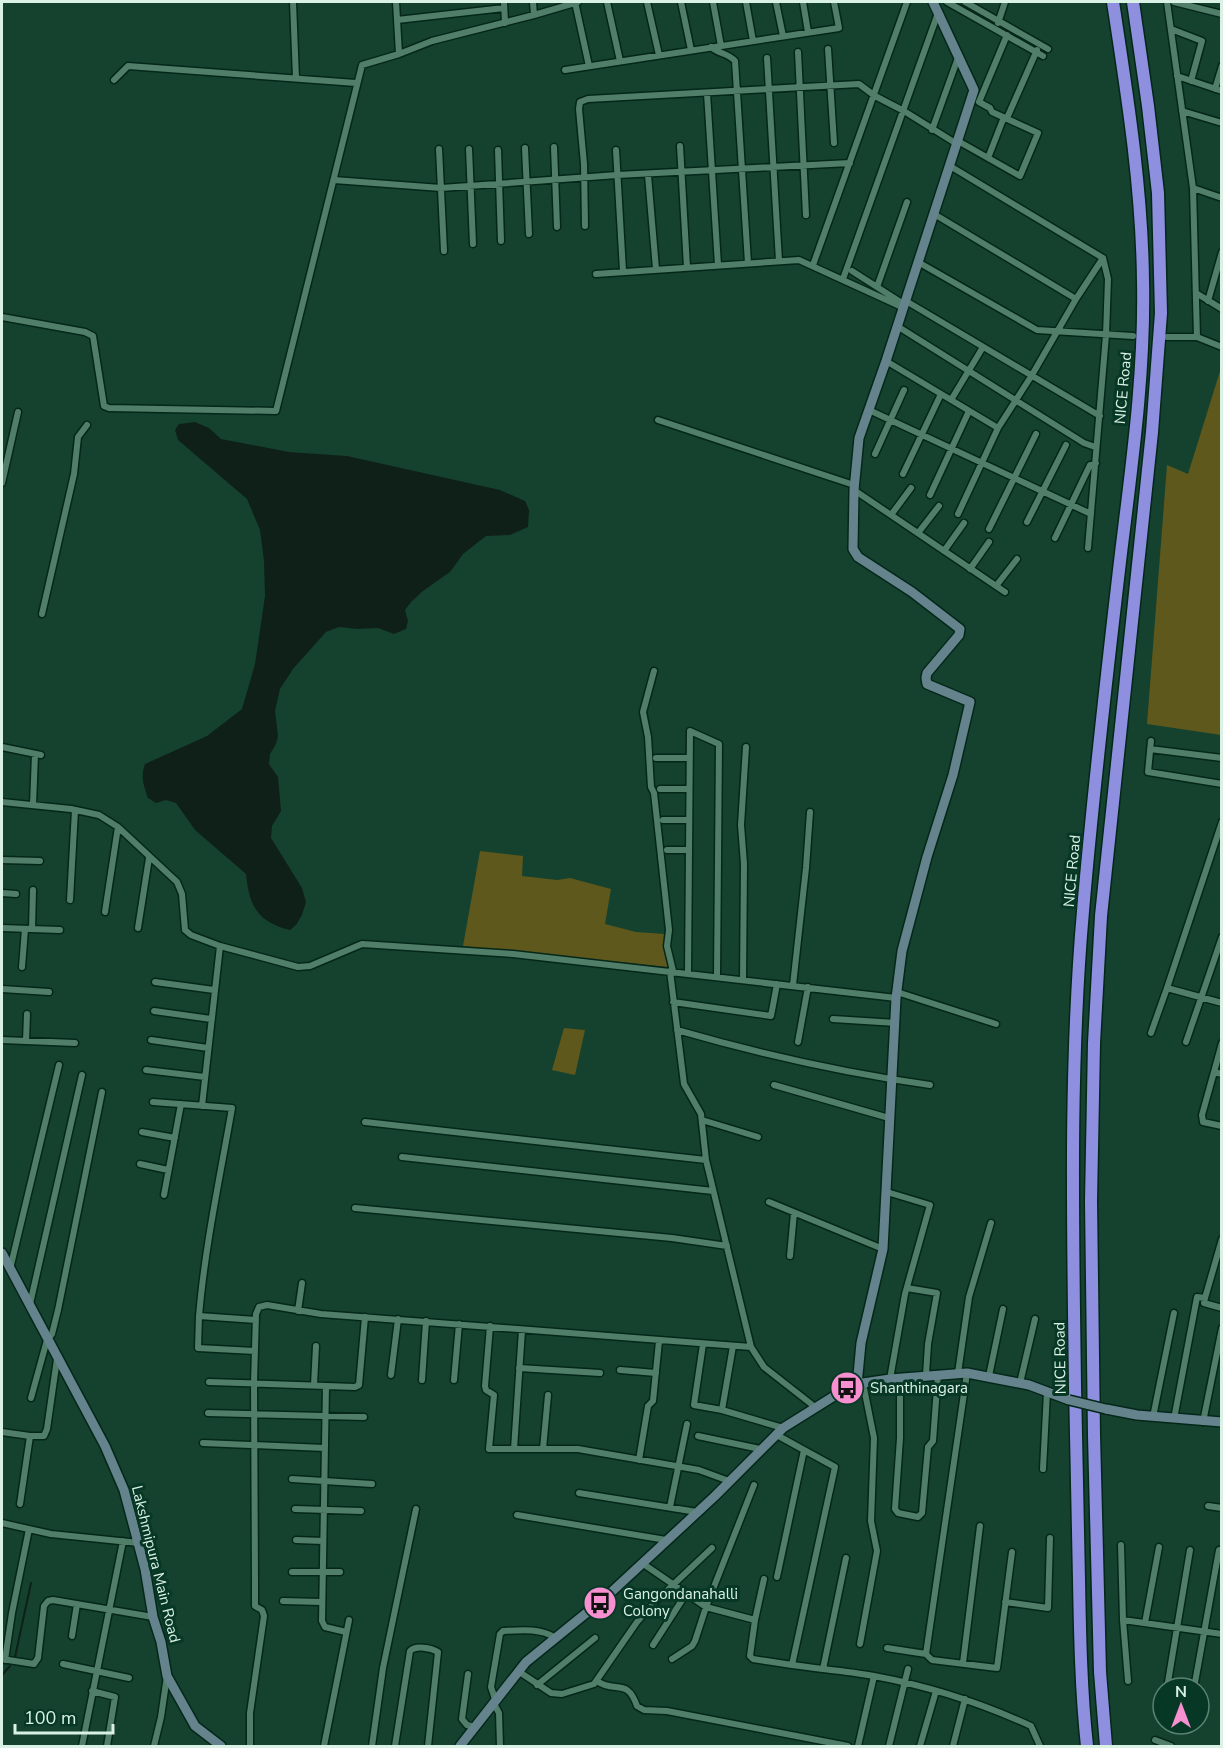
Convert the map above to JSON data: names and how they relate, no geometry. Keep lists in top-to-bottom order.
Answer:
{
  "streets": {
    "highway": ["NICE Road"],
    "street": ["Lakshmipura Main Road"]
  },
  "places": {
    "bus stop": ["Shanthinagara", "Gangondanahalli Colony"]
  },
  "scale_bar": "100 m",
  "north": "top"
}
